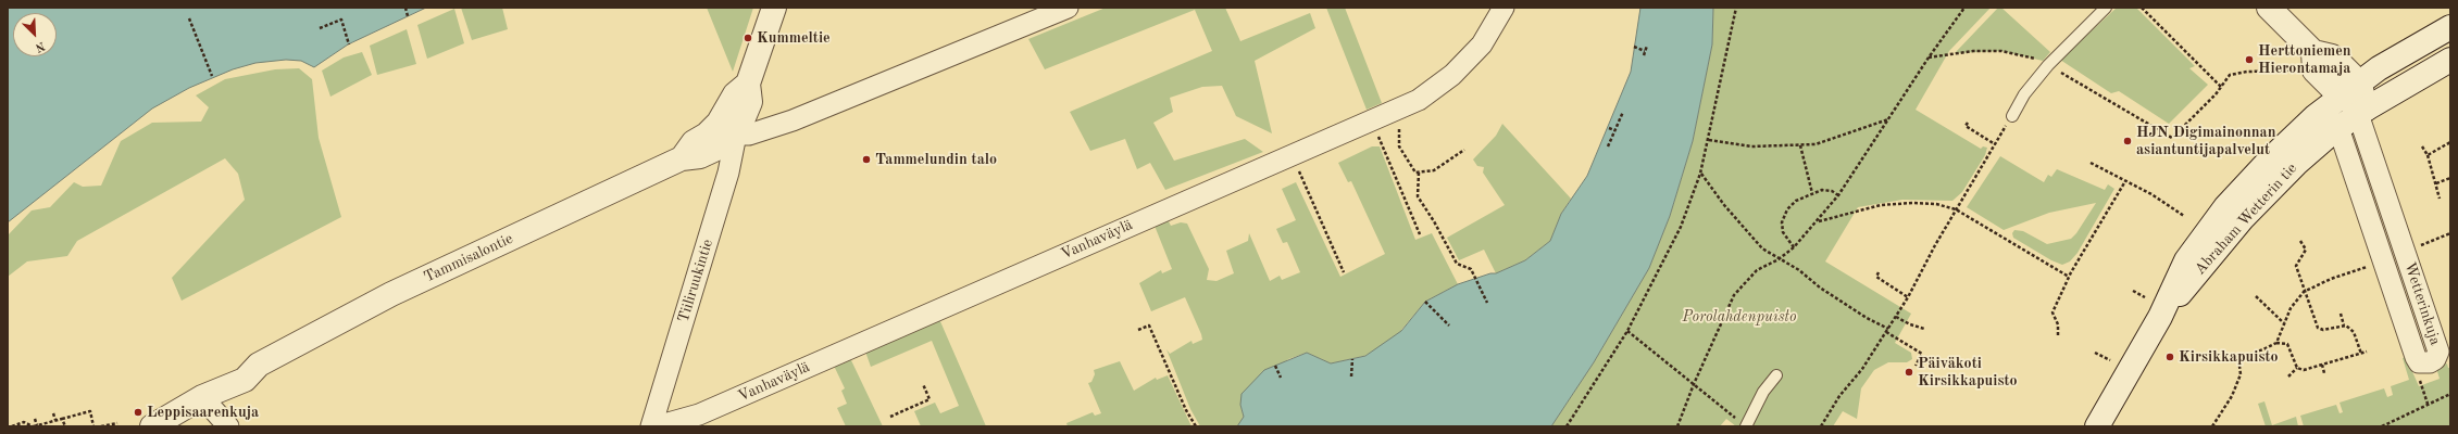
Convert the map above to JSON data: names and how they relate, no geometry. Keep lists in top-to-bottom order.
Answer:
{
  "streets": {
    "street": [
      "Abraham Wetterin tie",
      "Vanhaväylä",
      "Tammisalontie",
      "Tiiliruukintie",
      "Wetterinkuja"
    ]
  },
  "crossings": [
    ["Abraham Wetterin tie", "Wetterinkuja"],
    ["Tammisalontie", "Tiiliruukintie"]
  ],
  "parks": ["Porolahdenpuisto"],
  "places": [
    "Kummeltie",
    "Herttoniemen Hierontamaja",
    "HJN Digimainonnan asiantuntijapalvelut",
    "Tammelundin talo",
    "Kirsikkapuisto",
    "Päiväkoti Kirsikkapuisto",
    "Leppisaarenkuja"
  ],
  "north": "bottom right"
}
